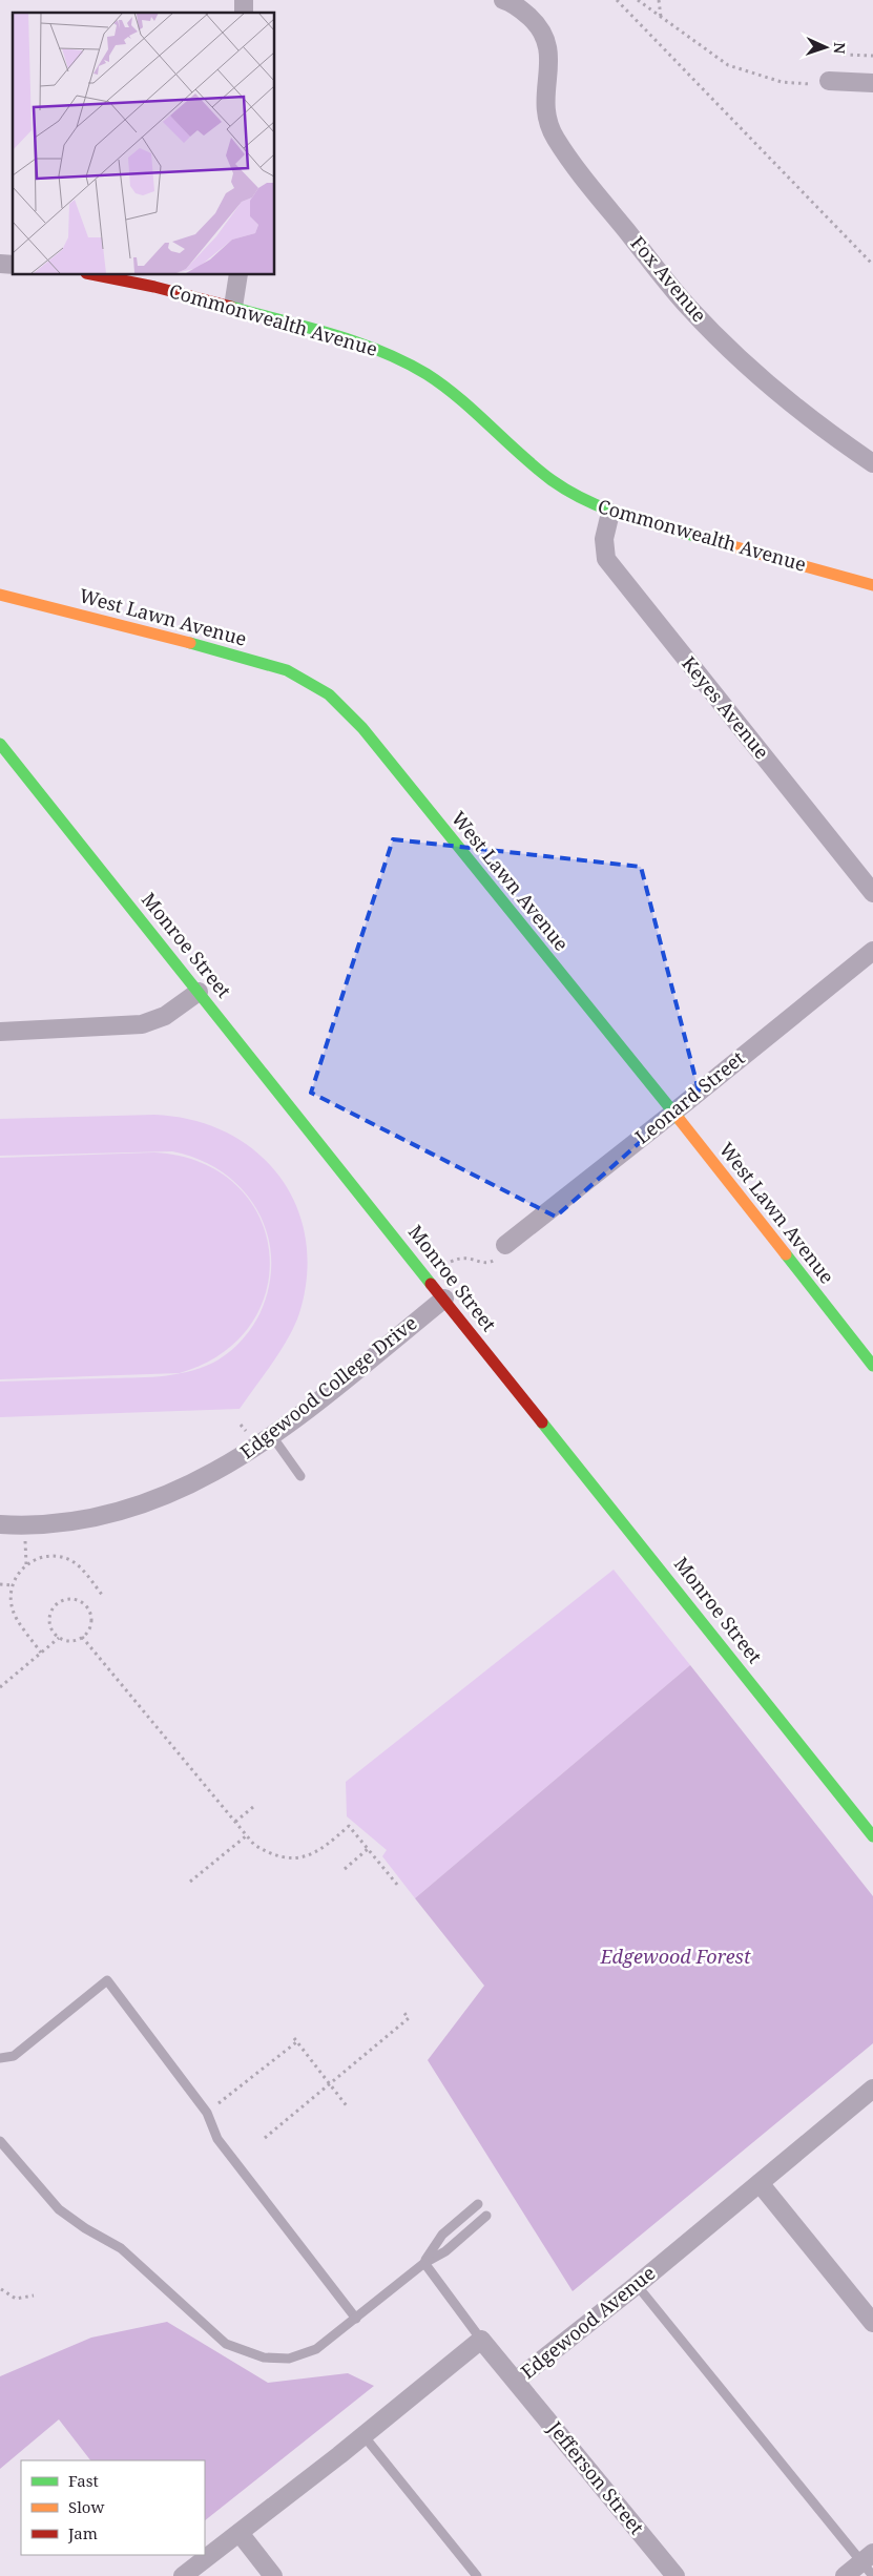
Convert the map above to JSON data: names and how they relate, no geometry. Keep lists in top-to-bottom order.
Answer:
{
  "streets": {
    "street": [
      "Fox Avenue",
      "Commonwealth Avenue",
      "West Lawn Avenue",
      "Keyes Avenue",
      "Monroe Street",
      "Leonard Street",
      "Edgewood College Drive",
      "Edgewood Avenue",
      "Jefferson Street"
    ]
  },
  "crossings": [
    ["Commonwealth Avenue", "Keyes Avenue"],
    ["West Lawn Avenue", "Leonard Street"],
    ["Monroe Street", "Edgewood College Drive"],
    ["Edgewood Avenue", "Jefferson Street"]
  ],
  "parks": ["Edgewood Forest"],
  "legend": ["Fast", "Slow", "Jam"],
  "north": "right"
}
